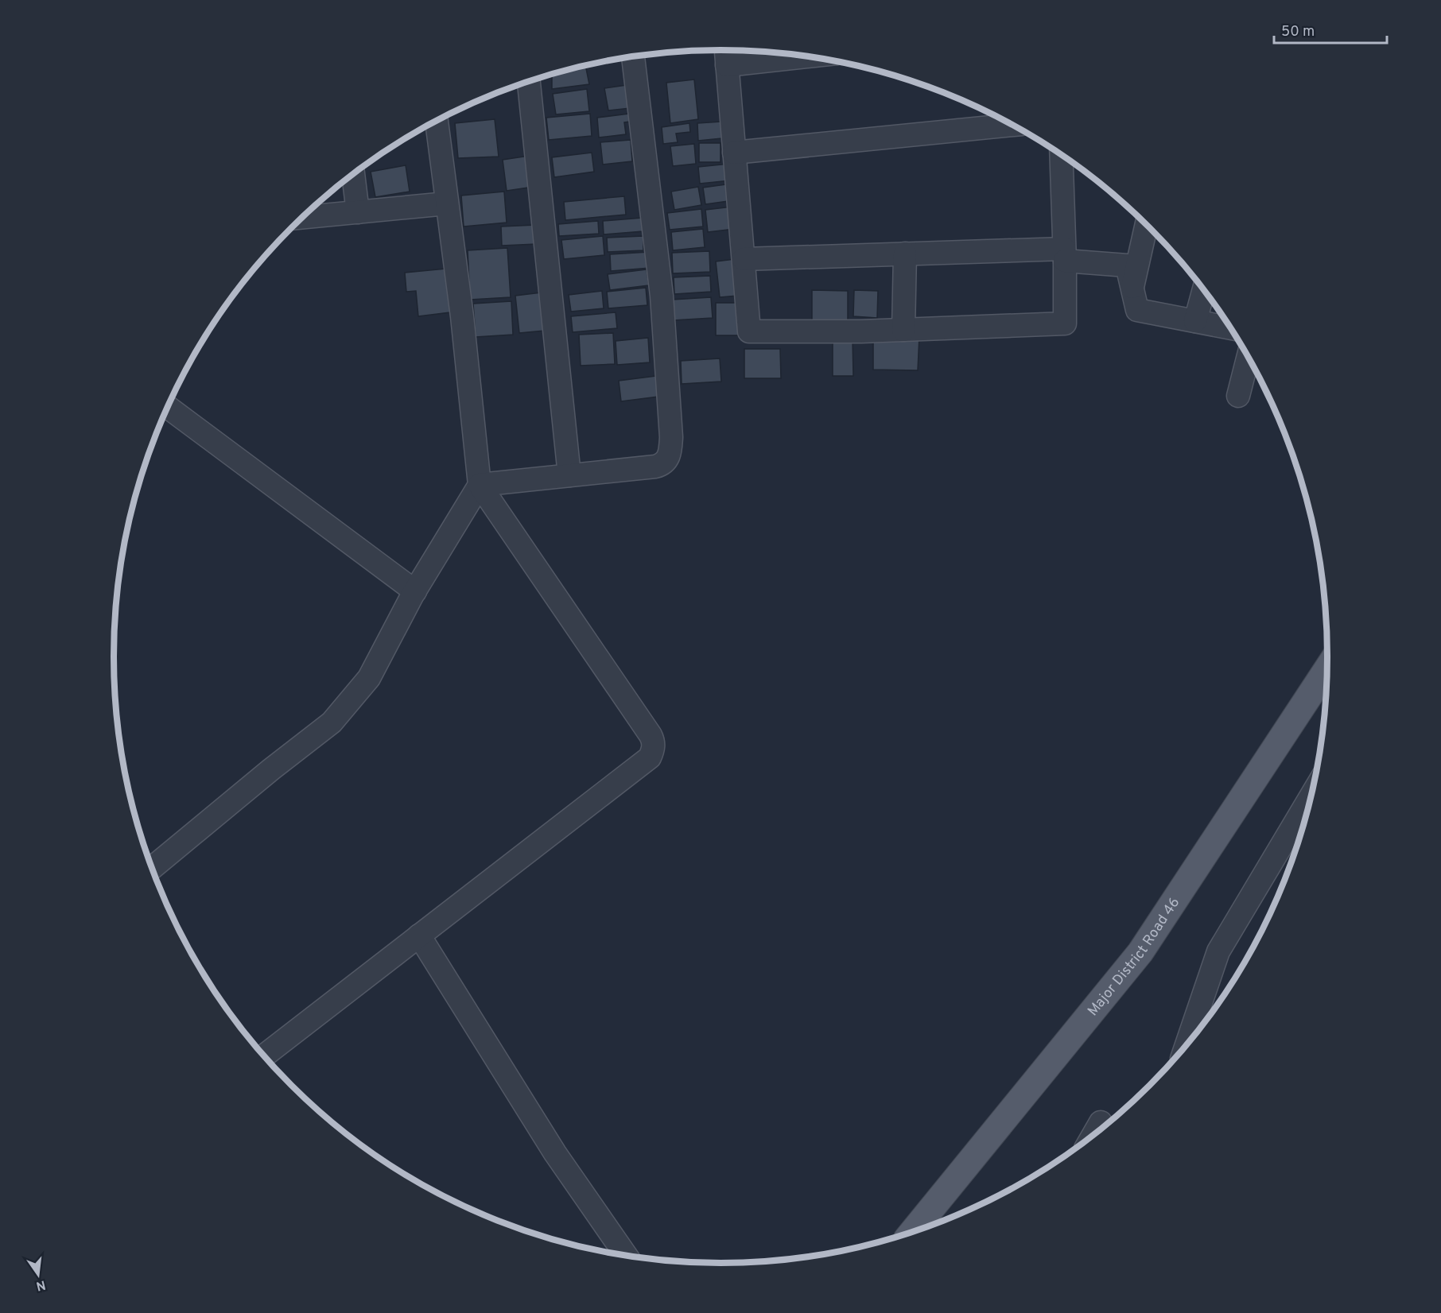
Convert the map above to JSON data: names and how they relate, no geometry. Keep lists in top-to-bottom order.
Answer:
{
  "streets": {
    "main road": ["Major District Road 46"]
  },
  "scale_bar": "50 m",
  "north": "bottom"
}
